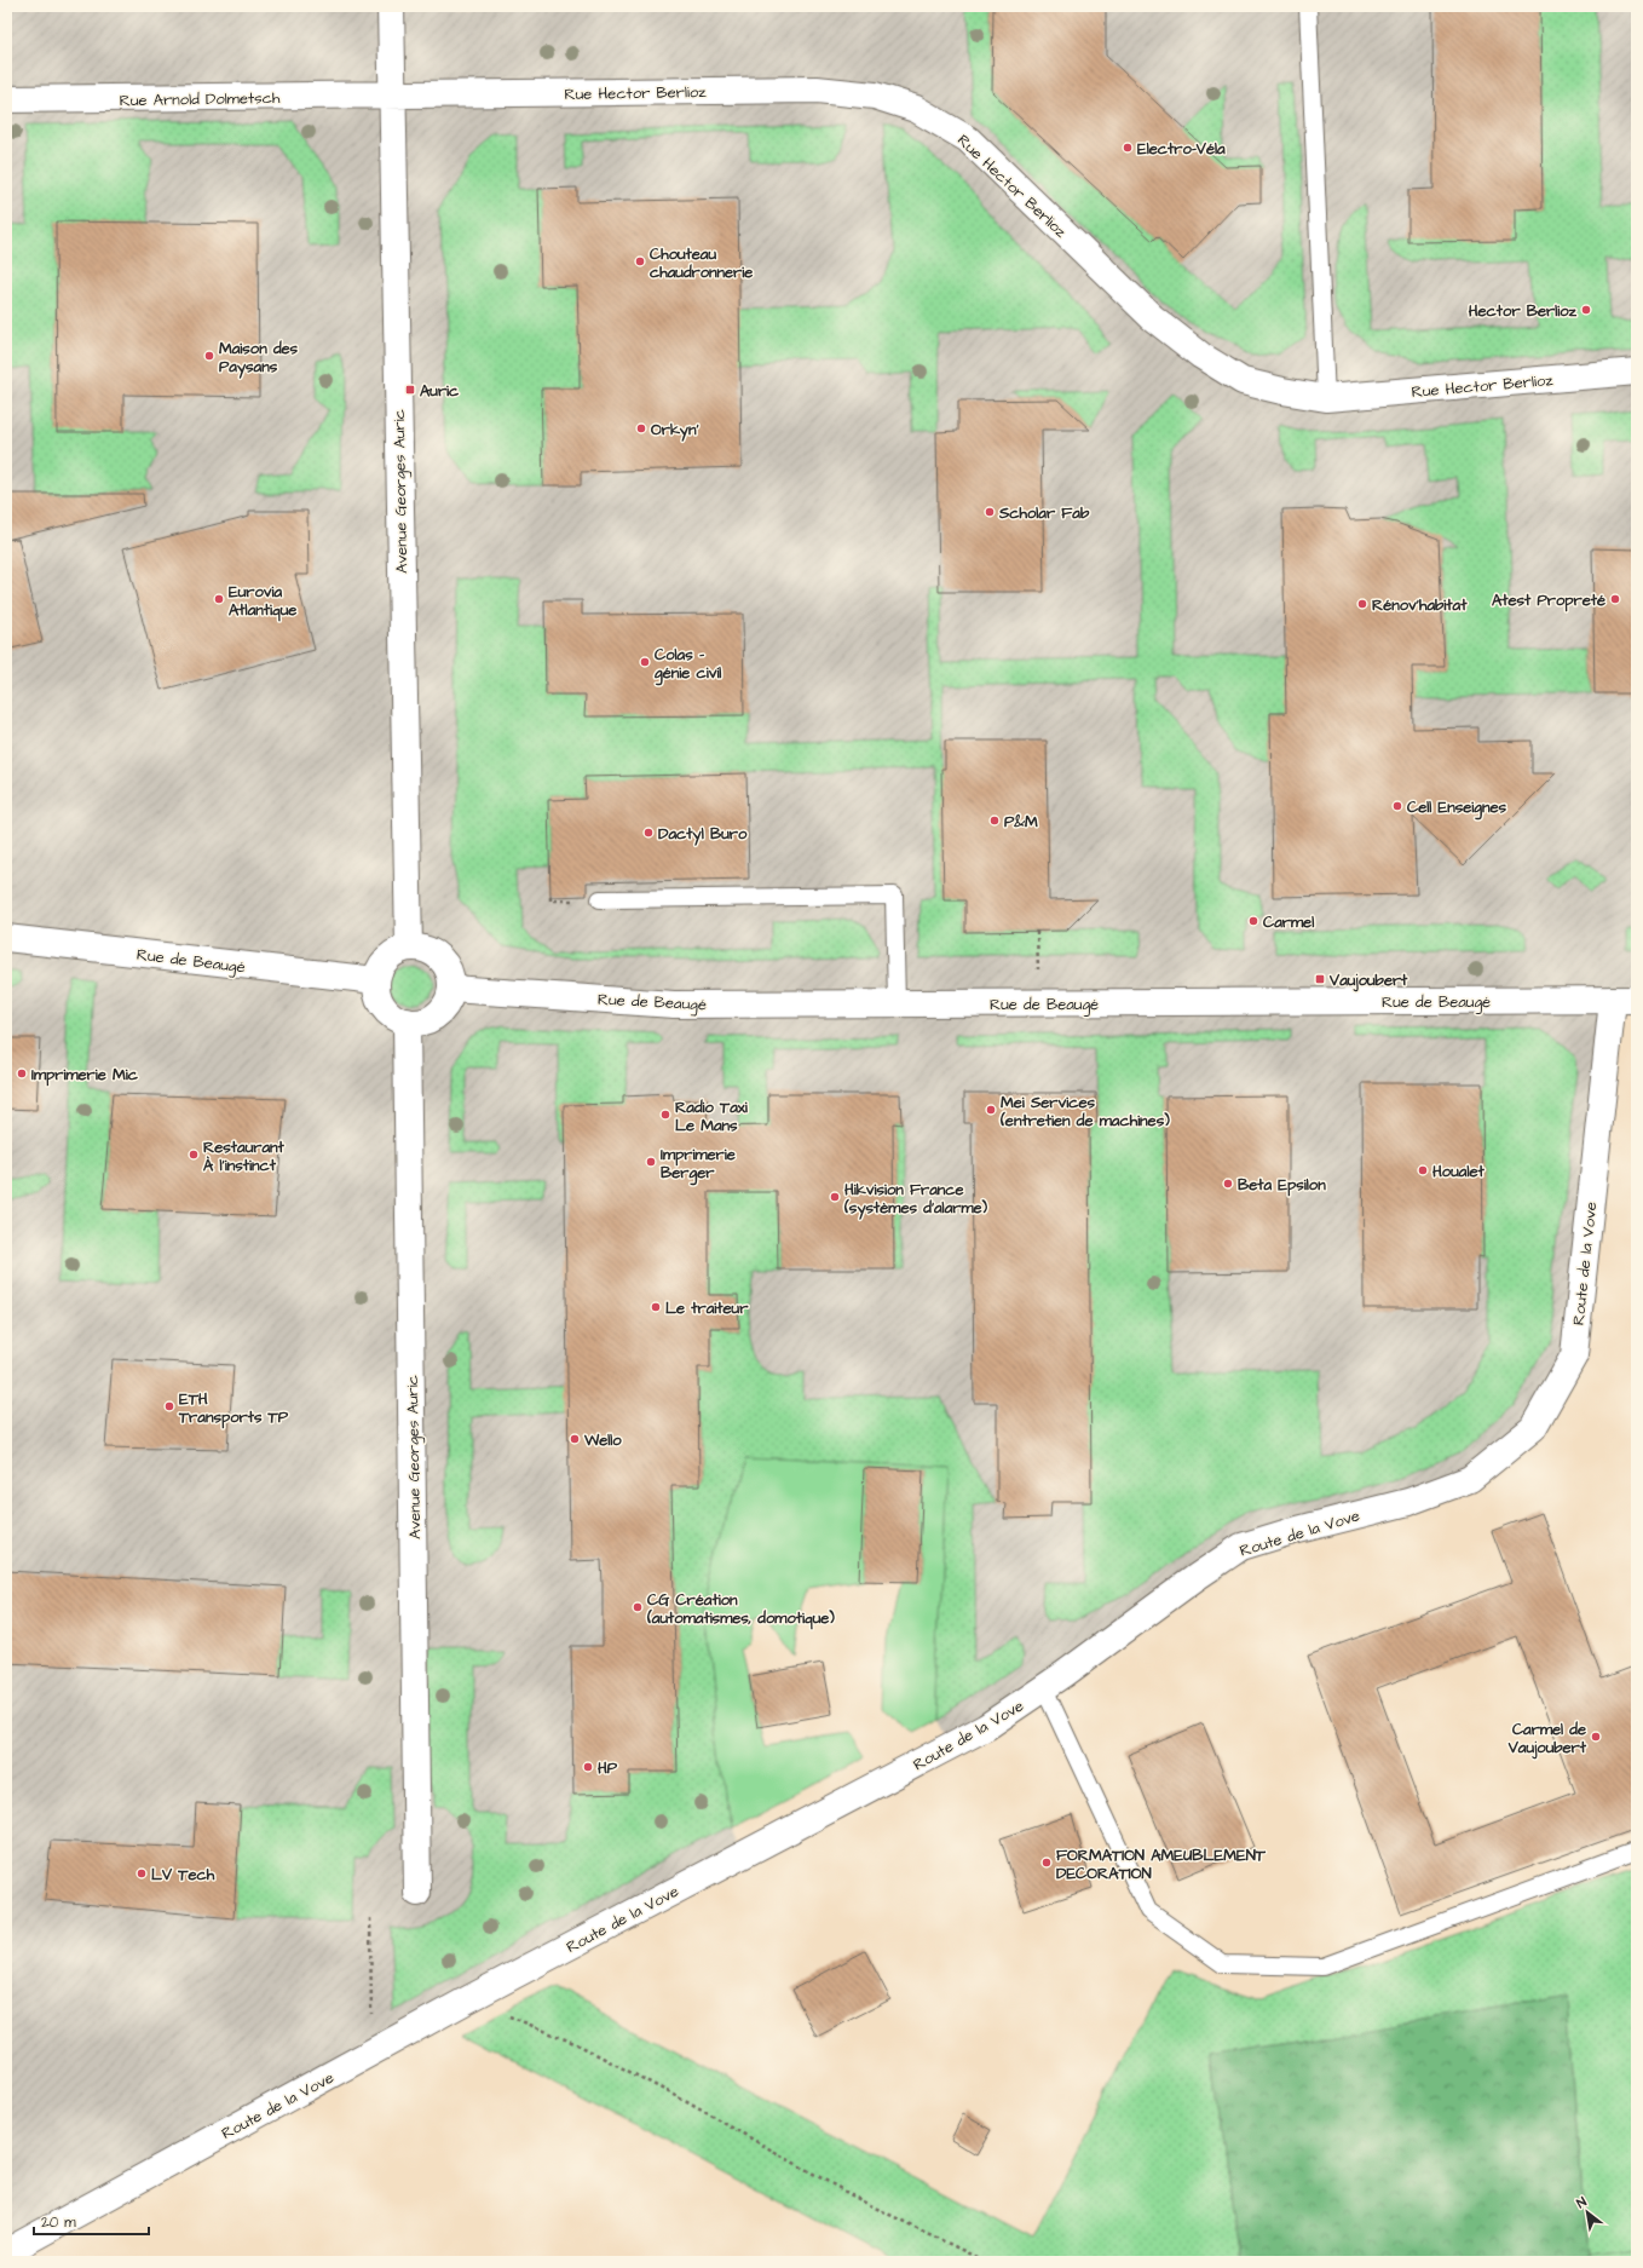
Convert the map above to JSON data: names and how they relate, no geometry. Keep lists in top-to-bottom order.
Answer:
{
  "streets": {
    "street": [
      "Rue Hector Berlioz",
      "Rue Arnold Dolmetsch",
      "Avenue Georges Auric",
      "Rue de Beaugé",
      "Route de la Vove"
    ]
  },
  "crossings": [
    ["Rue Hector Berlioz", "Rue Arnold Dolmetsch"],
    ["Rue Hector Berlioz", "Avenue Georges Auric"],
    ["Rue Arnold Dolmetsch", "Avenue Georges Auric"],
    ["Avenue Georges Auric", "Rue de Beaugé"],
    ["Rue de Beaugé", "Route de la Vove"]
  ],
  "places": {
    "other": [
      "Electro-Véla",
      "Chouteau chaudronnerie",
      "Hector Berlioz",
      "Maison des Paysans",
      "Orkyn'",
      "Scholar Fab",
      "Eurovia Atlantique",
      "Atest Propreté",
      "Rénov'habitat",
      "Colas - génie civil",
      "Cell Enseignes",
      "P&M",
      "Dactyl Buro",
      "Carmel",
      "Imprimerie Mic",
      "Mei Services (entretien de machines)",
      "Radio Taxi Le Mans",
      "Restaurant À l'instinct",
      "Imprimerie Berger",
      "Houalet",
      "Beta Epsilon",
      "Hikvision France (systèmes d'alarme)",
      "Le traiteur",
      "ETH Transports TP",
      "Wello",
      "CG Création (automatismes, domotique)",
      "Carmel de Vaujoubert",
      "HP",
      "FORMATION AMEUBLEMENT DECORATION",
      "LV Tech"
    ],
    "transit": ["Auric", "Vaujoubert"]
  },
  "scale_bar": "20 m",
  "north": "top left"
}
